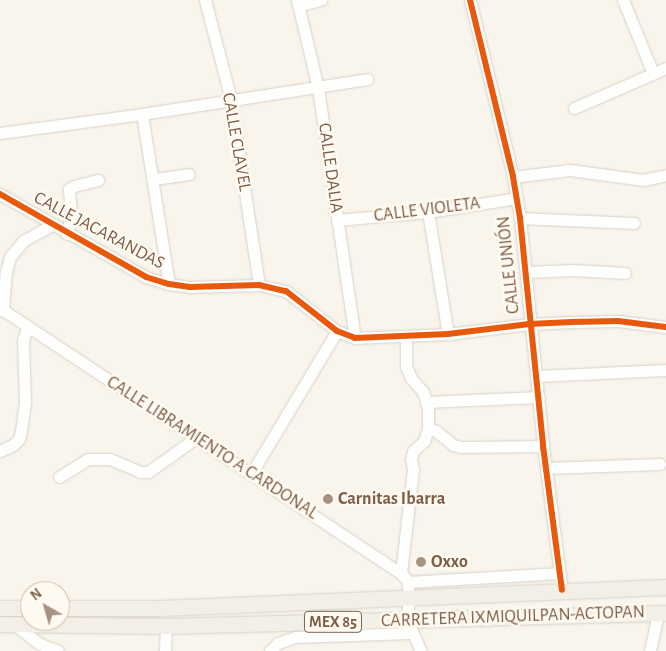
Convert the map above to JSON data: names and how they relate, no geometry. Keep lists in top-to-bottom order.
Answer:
{
  "streets": {
    "main road": ["CARRETERA IXMIQUILPAN-ACTOPAN", "MEX 85"],
    "street": [
      "CALLE CLAVEL",
      "CALLE DALIA",
      "CALLE VIOLETA",
      "CALLE JACARANDAS",
      "CALLE UNIÓN",
      "CALLE LIBRAMIENTO A CARDONAL"
    ]
  },
  "crossings": [
    ["CALLE CLAVEL", "CALLE JACARANDAS"],
    ["CALLE DALIA", "CALLE VIOLETA"],
    ["CALLE DALIA", "CALLE JACARANDAS"],
    ["CALLE VIOLETA", "CALLE UNIÓN"],
    ["CALLE JACARANDAS", "CALLE UNIÓN"],
    ["CALLE UNIÓN", "MEX 85"],
    ["CALLE LIBRAMIENTO A CARDONAL", "MEX 85"]
  ],
  "places": ["Carnitas Ibarra", "Oxxo"],
  "north": "top left"
}
